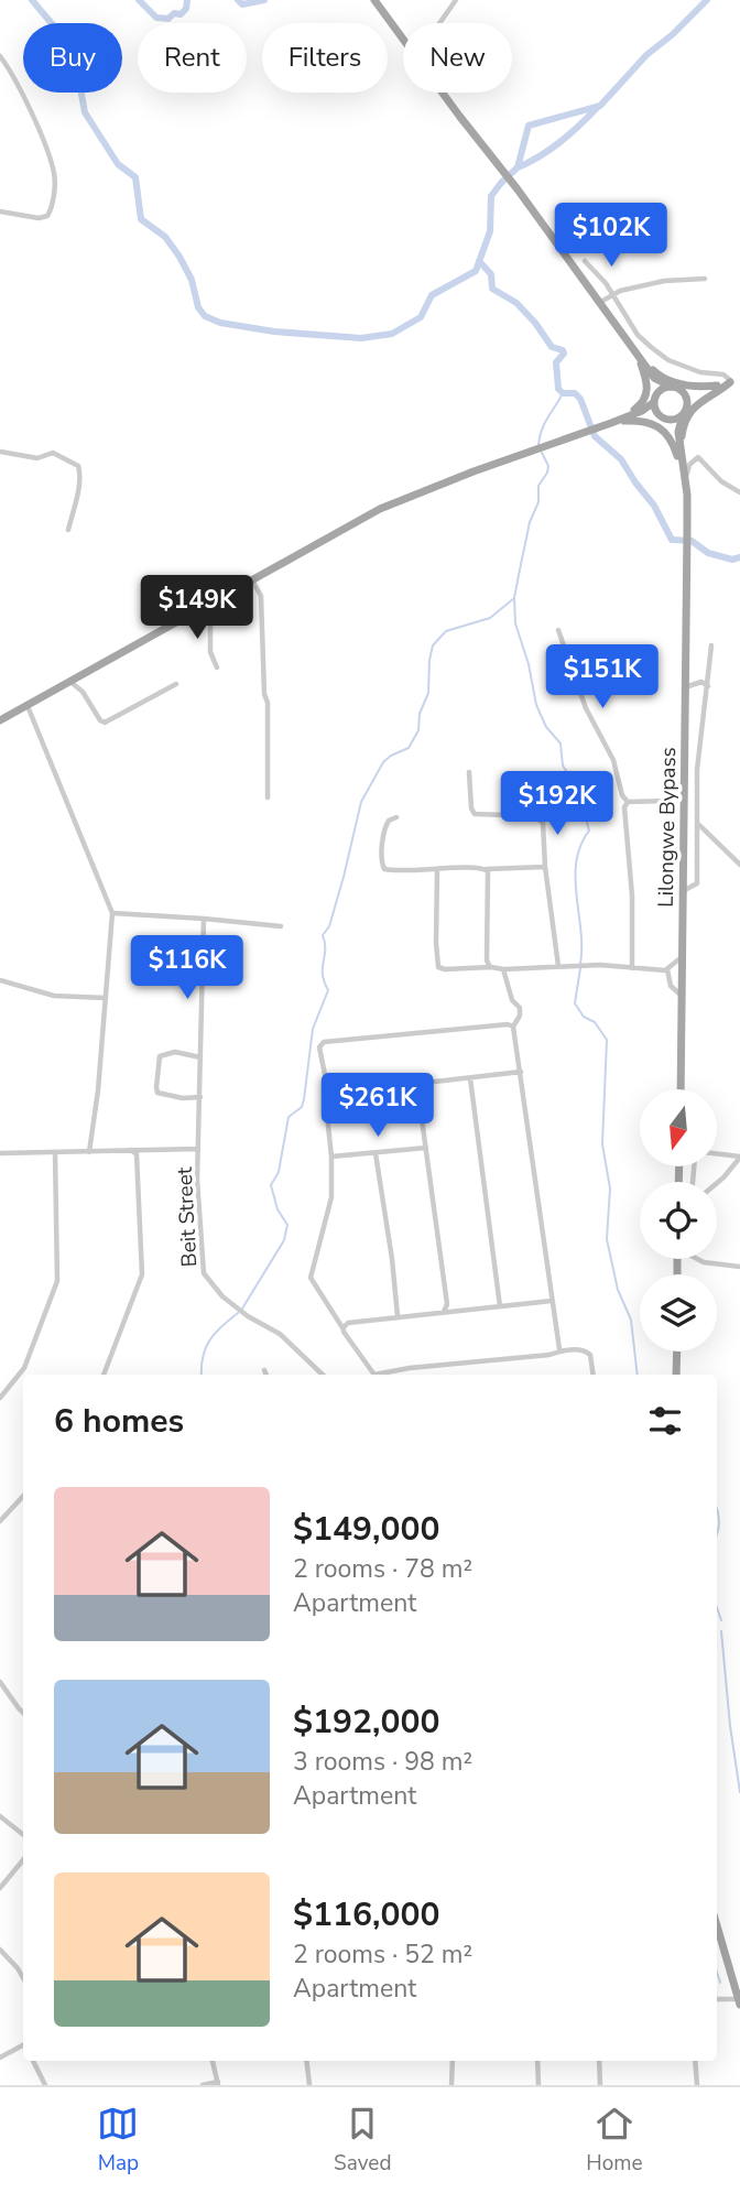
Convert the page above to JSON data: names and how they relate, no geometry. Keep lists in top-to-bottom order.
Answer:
{
  "streets": {
    "main road": ["Lilongwe Bypass"],
    "street": ["Beit Street"]
  },
  "north": "bottom",
  "page": {
    "chip": [
      "Buy",
      "Rent",
      "Filters",
      "New"
    ],
    "price": [
      "$102K",
      "$149K",
      "$151K",
      "$192K",
      "$116K",
      "$261K"
    ],
    "heading": "6 homes",
    "list": [
      {
        "name": "$149,000",
        "note": "2 rooms · 78 m² · Apartment"
      },
      {
        "name": "$192,000",
        "note": "3 rooms · 98 m² · Apartment"
      },
      {
        "name": "$116,000",
        "note": "2 rooms · 52 m² · Apartment"
      }
    ],
    "tabs": ["Map", "Saved", "Home"]
  }
}
